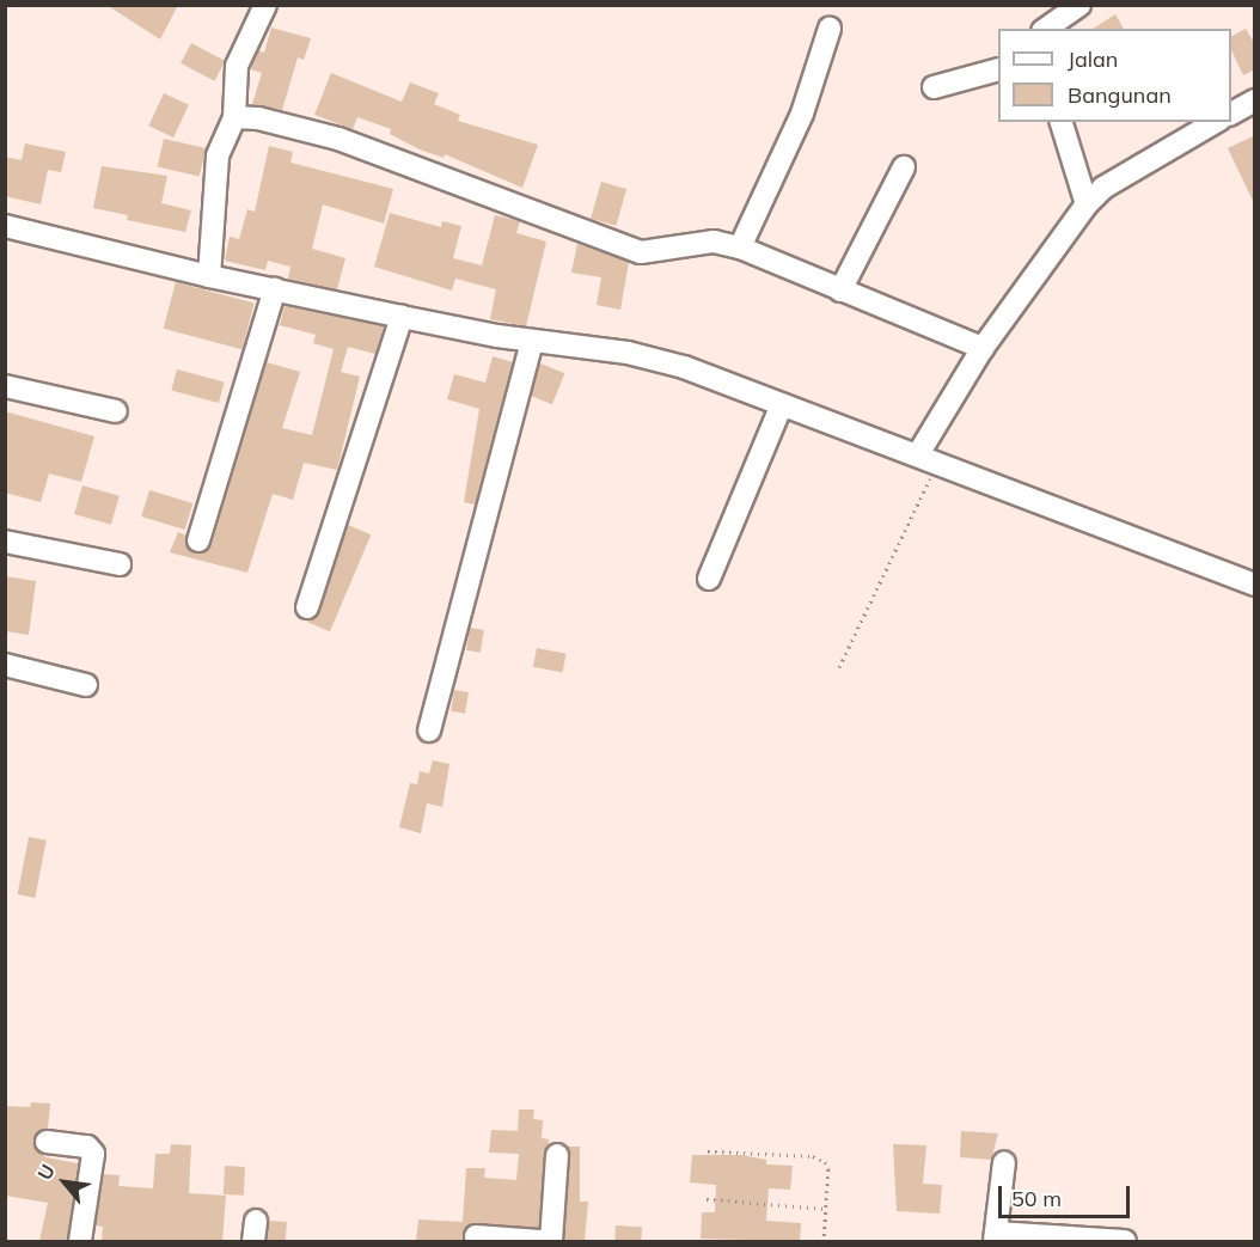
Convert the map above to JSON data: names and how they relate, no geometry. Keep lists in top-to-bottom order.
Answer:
{
  "legend": ["Jalan", "Bangunan"],
  "scale_bar": "50 m",
  "north": "top left"
}
